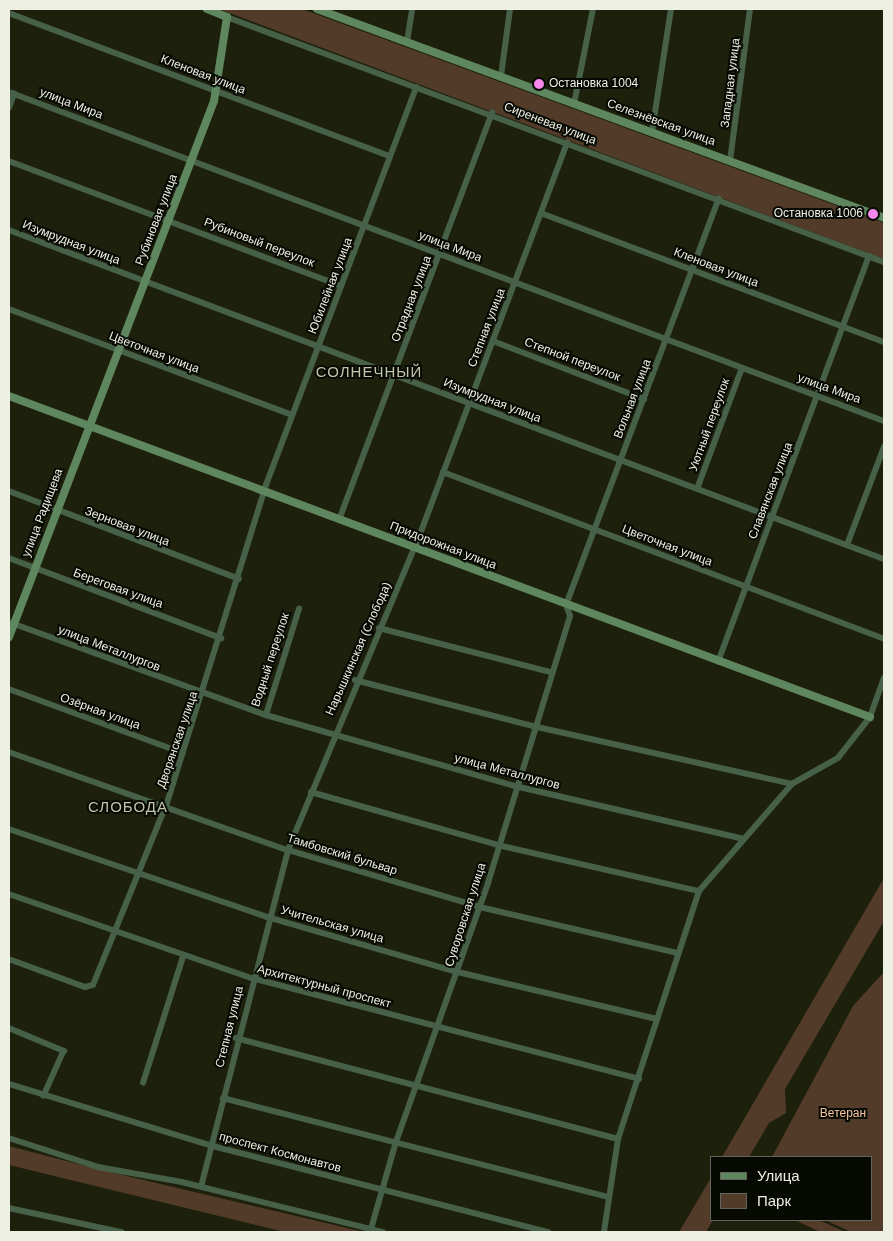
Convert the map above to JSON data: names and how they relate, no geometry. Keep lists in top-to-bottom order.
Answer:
{
  "streets": {
    "street": [
      "Кленовая улица",
      "Западная улица",
      "улица Мира",
      "Селезнёвская улица",
      "Сиреневая улица",
      "Рубиновая улица",
      "Изумрудная улица",
      "Рубиновый переулок",
      "Юбилейная улица",
      "Отрадная улица",
      "Степная улица",
      "Цветочная улица",
      "Степной переулок",
      "Вольная улица",
      "Уютный переулок",
      "Славянская улица",
      "улица Радищева",
      "Зерновая улица",
      "Придорожная улица",
      "Береговая улица",
      "улица Металлургов",
      "Нарышкинская (Слобода)",
      "Водный переулок",
      "Озёрная улица",
      "Дворянская улица",
      "Тамбовский бульвар",
      "Суворовская улица",
      "Учительская улица",
      "Архитектурный проспект",
      "проспект Космонавтов"
    ]
  },
  "crossings": [
    ["Кленовая улица", "Рубиновая улица"],
    ["Кленовая улица", "Юбилейная улица"],
    ["Кленовая улица", "Степная улица"],
    ["Кленовая улица", "Вольная улица"],
    ["Кленовая улица", "Славянская улица"],
    ["Западная улица", "Селезнёвская улица"],
    ["улица Мира", "Рубиновая улица"],
    ["улица Мира", "Юбилейная улица"],
    ["улица Мира", "Отрадная улица"],
    ["улица Мира", "Степная улица"],
    ["улица Мира", "Вольная улица"],
    ["улица Мира", "Уютный переулок"],
    ["улица Мира", "Славянская улица"],
    ["Сиреневая улица", "Рубиновая улица"],
    ["Сиреневая улица", "Юбилейная улица"],
    ["Сиреневая улица", "Отрадная улица"],
    ["Сиреневая улица", "Степная улица"],
    ["Сиреневая улица", "Вольная улица"],
    ["Сиреневая улица", "Славянская улица"],
    ["Рубиновая улица", "Изумрудная улица"],
    ["Рубиновая улица", "Рубиновый переулок"],
    ["Рубиновая улица", "Цветочная улица"],
    ["Рубиновая улица", "улица Радищева"],
    ["Рубиновая улица", "Придорожная улица"],
    ["Изумрудная улица", "Юбилейная улица"],
    ["Изумрудная улица", "Отрадная улица"],
    ["Изумрудная улица", "Степная улица"],
    ["Изумрудная улица", "Вольная улица"],
    ["Изумрудная улица", "Уютный переулок"],
    ["Изумрудная улица", "Славянская улица"],
    ["Рубиновый переулок", "Юбилейная улица"],
    ["Юбилейная улица", "Цветочная улица"],
    ["Юбилейная улица", "Придорожная улица"],
    ["Юбилейная улица", "Дворянская улица"],
    ["Отрадная улица", "Придорожная улица"],
    ["Степная улица", "Цветочная улица"],
    ["Степная улица", "Степной переулок"],
    ["Степная улица", "Придорожная улица"],
    ["Степная улица", "Нарышкинская (Слобода)"],
    ["Степная улица", "Тамбовский бульвар"],
    ["Степная улица", "Учительская улица"],
    ["Степная улица", "Архитектурный проспект"],
    ["Степная улица", "проспект Космонавтов"],
    ["Цветочная улица", "Вольная улица"],
    ["Цветочная улица", "Славянская улица"],
    ["Степной переулок", "Вольная улица"],
    ["Вольная улица", "Придорожная улица"],
    ["Вольная улица", "Суворовская улица"],
    ["Славянская улица", "Придорожная улица"],
    ["улица Радищева", "Зерновая улица"],
    ["улица Радищева", "Придорожная улица"],
    ["улица Радищева", "Береговая улица"],
    ["улица Радищева", "улица Металлургов"],
    ["Зерновая улица", "Дворянская улица"],
    ["Придорожная улица", "Нарышкинская (Слобода)"],
    ["Придорожная улица", "Дворянская улица"],
    ["Придорожная улица", "Суворовская улица"],
    ["Береговая улица", "Дворянская улица"],
    ["улица Металлургов", "Нарышкинская (Слобода)"],
    ["улица Металлургов", "Водный переулок"],
    ["улица Металлургов", "Дворянская улица"],
    ["улица Металлургов", "Суворовская улица"],
    ["Водный переулок", "Дворянская улица"],
    ["Озёрная улица", "Дворянская улица"],
    ["Дворянская улица", "Тамбовский бульвар"],
    ["Дворянская улица", "Учительская улица"],
    ["Дворянская улица", "Архитектурный проспект"],
    ["Тамбовский бульвар", "Суворовская улица"],
    ["Суворовская улица", "Учительская улица"],
    ["Суворовская улица", "Архитектурный проспект"],
    ["Суворовская улица", "проспект Космонавтов"]
  ],
  "districts": ["СОЛНЕЧНЫЙ", "СЛОБОДА"],
  "parks": ["Ветеран"],
  "places": ["Остановка 1004", "Остановка 1006"],
  "legend": ["Улица", "Парк"]
}
